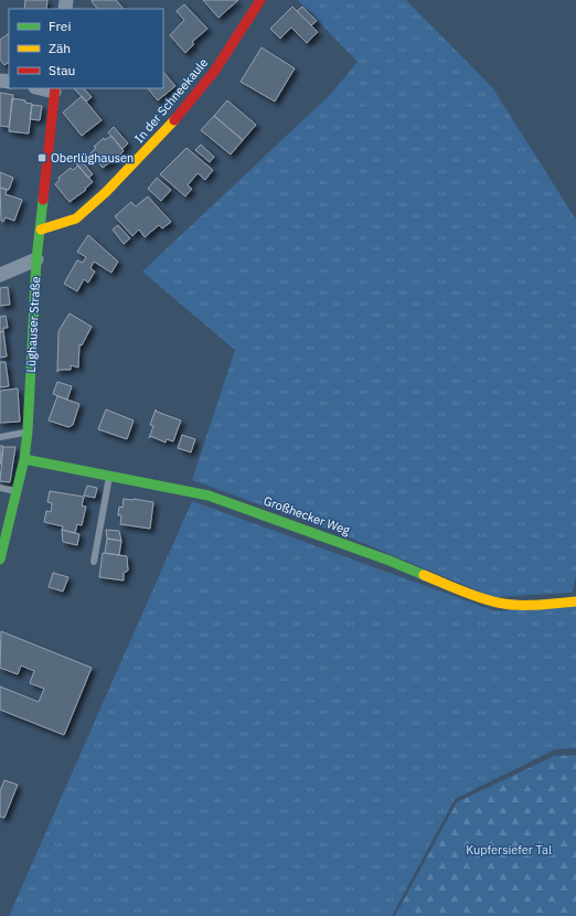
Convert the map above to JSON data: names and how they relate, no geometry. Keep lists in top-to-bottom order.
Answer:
{
  "streets": {
    "street": ["In der Schneekaule", "Lüghauser Straße", "Großhecker Weg"]
  },
  "crossings": [
    ["In der Schneekaule", "Lüghauser Straße"],
    ["Lüghauser Straße", "Großhecker Weg"]
  ],
  "parks": ["Kupfersiefer Tal"],
  "places": {
    "transit": ["Oberlüghausen"]
  },
  "legend": ["Frei", "Zäh", "Stau"]
}
